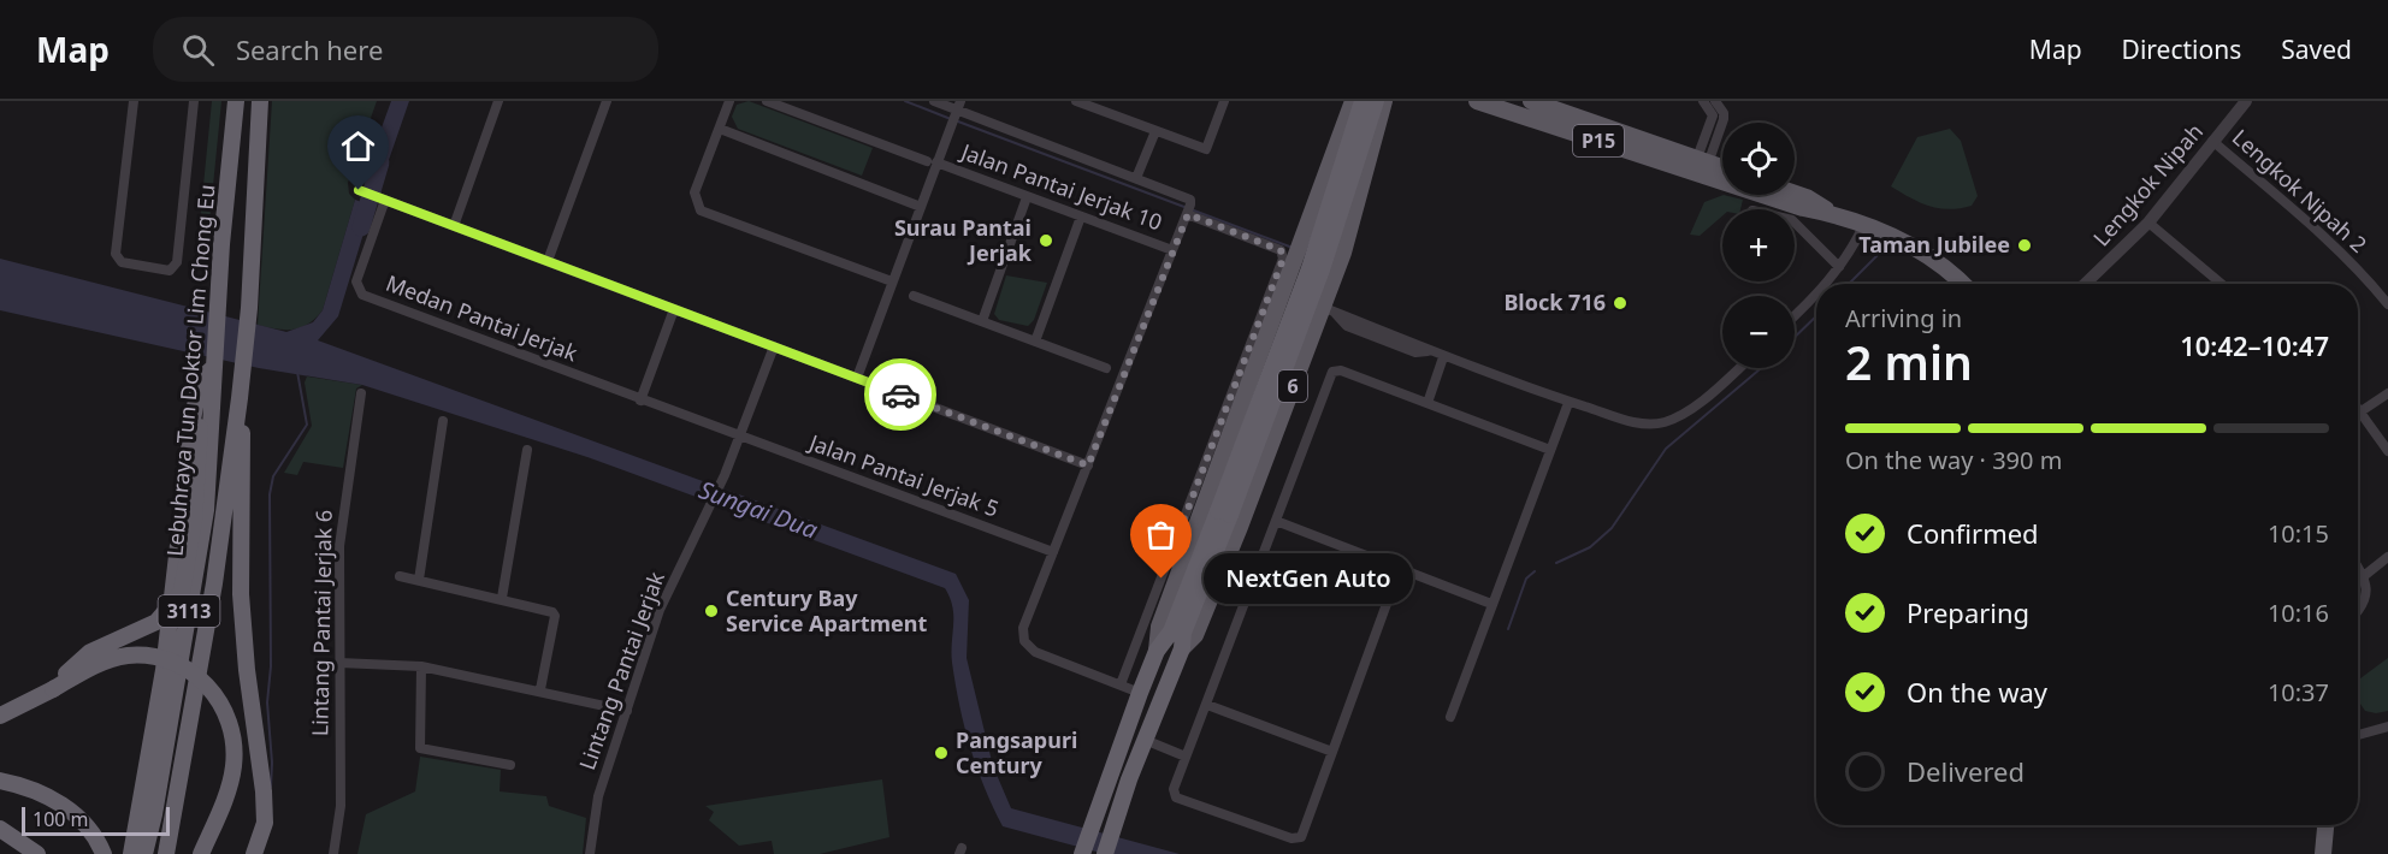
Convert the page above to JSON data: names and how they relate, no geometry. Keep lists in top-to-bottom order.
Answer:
{
  "streets": {
    "highway": ["Lebuhraya Tun Doktor Lim Chong Eu", "6", "3113"],
    "main road": ["P15"],
    "street": [
      "Lengkok Nipah",
      "Jalan Pantai Jerjak 10",
      "Lengkok Nipah 2",
      "Medan Pantai Jerjak",
      "Jalan Pantai Jerjak 5",
      "Lintang Pantai Jerjak 6",
      "Lintang Pantai Jerjak"
    ]
  },
  "crossings": [
    ["Lengkok Nipah", "Lengkok Nipah 2"],
    ["Medan Pantai Jerjak", "Jalan Pantai Jerjak 5"],
    ["Medan Pantai Jerjak", "Lintang Pantai Jerjak"],
    ["Jalan Pantai Jerjak 5", "Lintang Pantai Jerjak"]
  ],
  "water": ["Sungai Dua"],
  "places": [
    "Surau Pantai Jerjak",
    "Taman Jubilee",
    "Block 716",
    "NextGen Auto",
    "Century Bay Service Apartment",
    "Pangsapuri Century"
  ],
  "scale_bar": "100 m",
  "page": {
    "header": "Map",
    "search": "Search here",
    "nav": ["Map", "Directions", "Saved"],
    "map_buttons": ["+", "−"],
    "heading": ["2 min", "Arriving in", "10:42–10:47"],
    "bar": "On the way · 390 m",
    "list": [
      ["Confirmed", "10:15"],
      ["Preparing", "10:16"],
      ["On the way", "10:37"],
      "Delivered"
    ],
    "bubble": "NextGen Auto",
    "scale": "100 m"
  }
}
